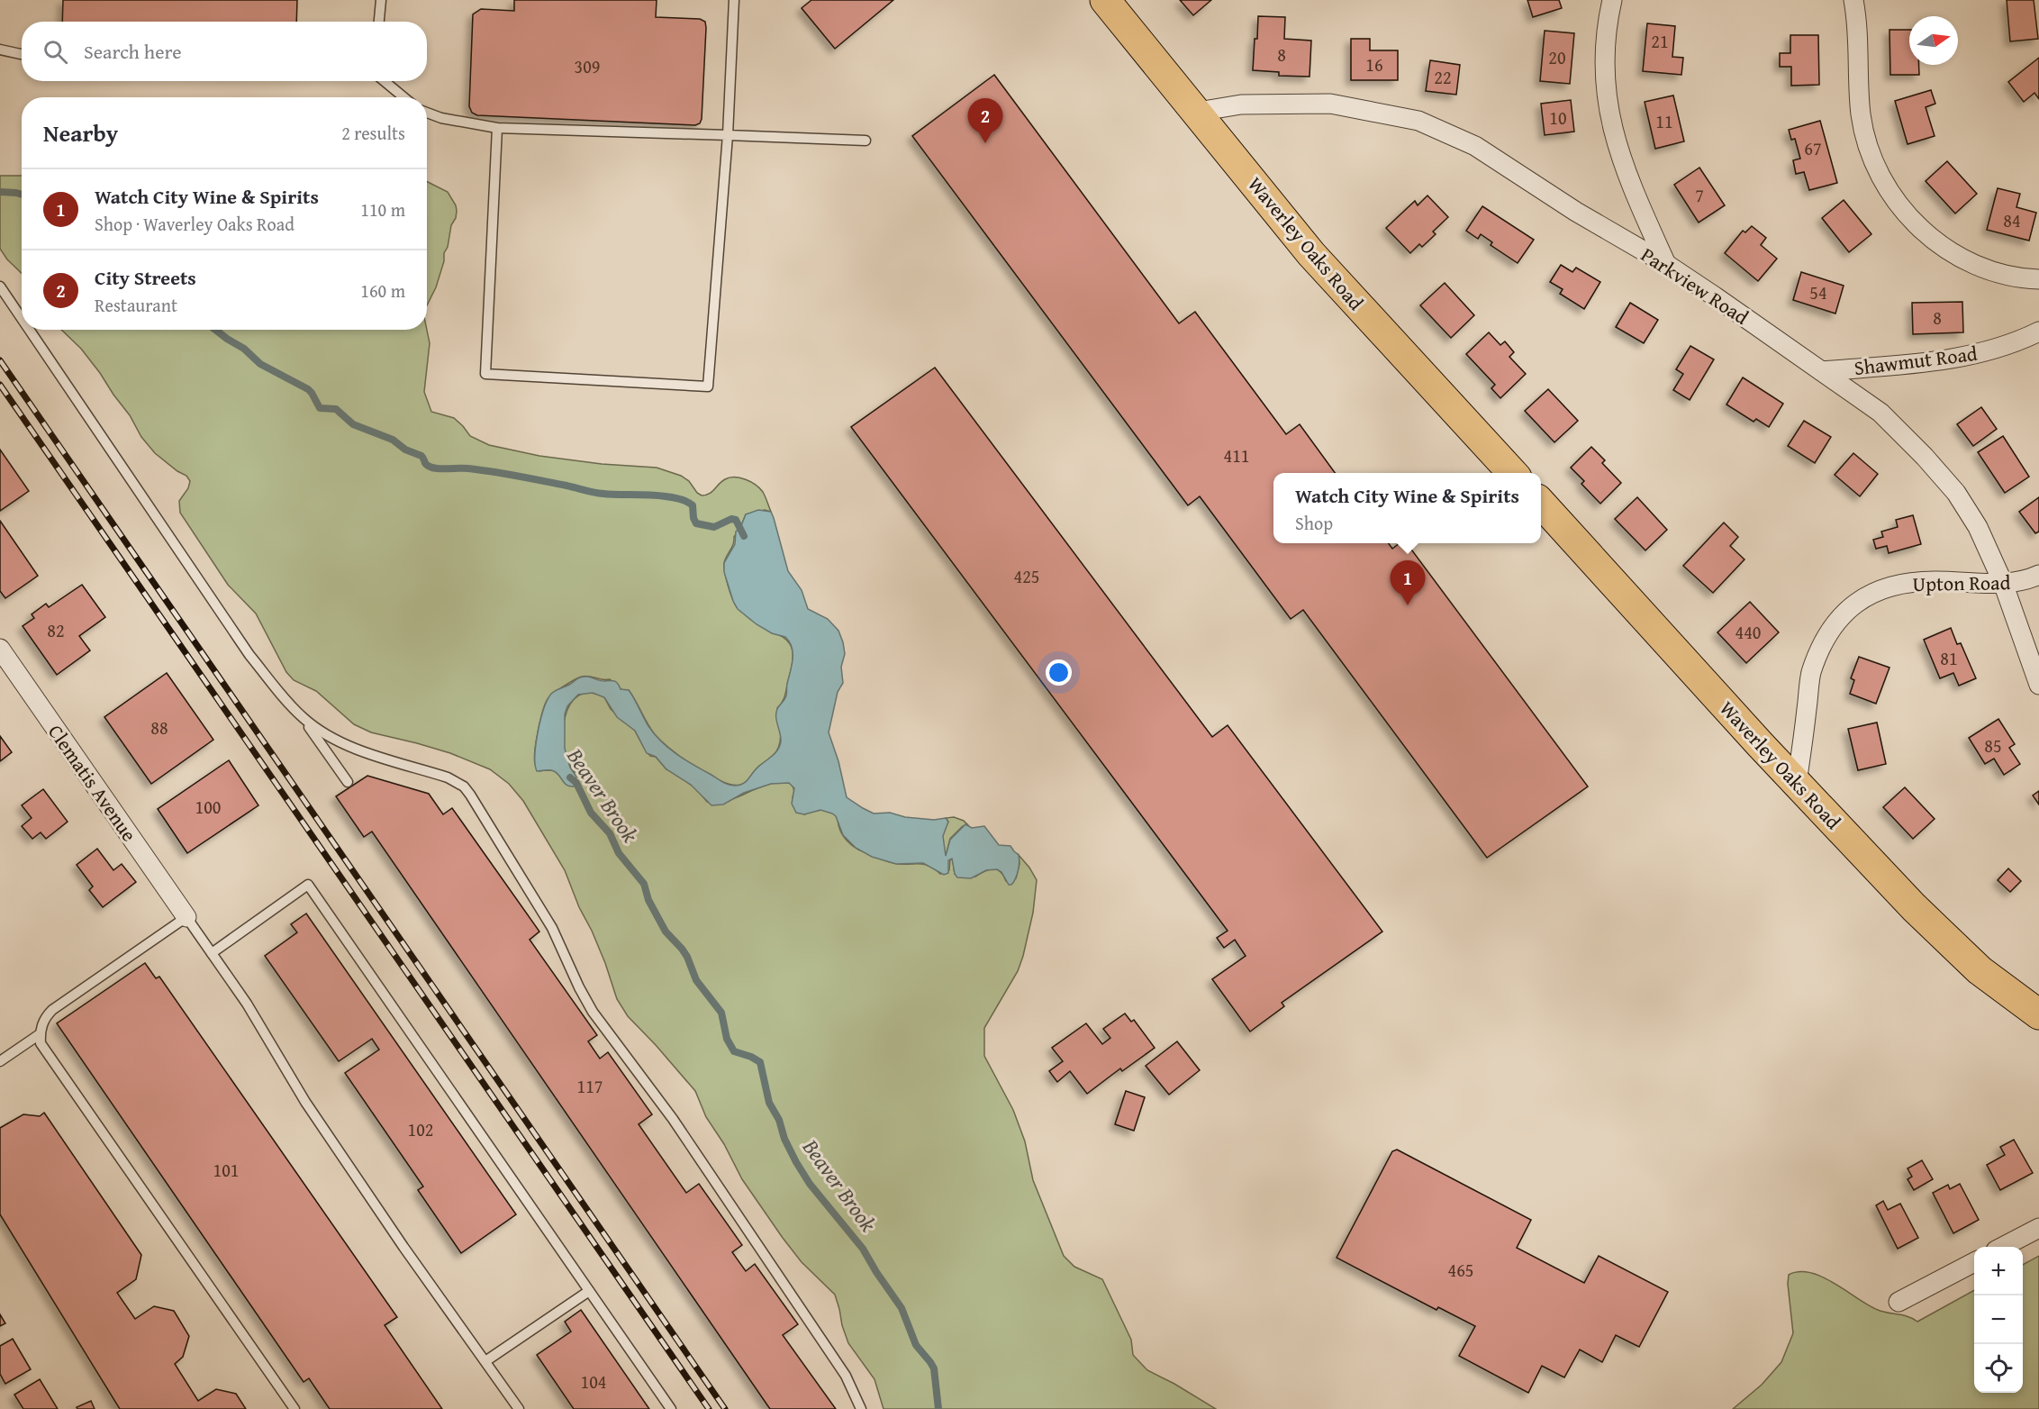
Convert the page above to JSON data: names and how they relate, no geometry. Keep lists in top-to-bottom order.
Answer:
{
  "streets": {
    "main road": ["Waverley Oaks Road"],
    "street": [
      "Parkview Road",
      "Shawmut Road",
      "Upton Road",
      "Clematis Avenue"
    ]
  },
  "crossings": [
    ["Waverley Oaks Road", "Parkview Road"],
    ["Waverley Oaks Road", "Upton Road"],
    ["Parkview Road", "Shawmut Road"],
    ["Parkview Road", "Upton Road"]
  ],
  "water": ["Beaver Brook"],
  "house_numbers": [
    "21",
    "8",
    "20",
    "16",
    "309",
    "22",
    "10",
    "11",
    "67",
    "7",
    "84",
    "54",
    "8",
    "411",
    "425",
    "82",
    "440",
    "81",
    "88",
    "85",
    "100",
    "117",
    "102",
    "101",
    "465",
    "104"
  ],
  "north": "right",
  "page": {
    "search": "Search here",
    "heading": ["Nearby", "2 results"],
    "pins": ["2", "1"],
    "list": [
      {
        "mark": "1",
        "name": "Watch City Wine & Spirits",
        "note": "Shop · Waverley Oaks Road",
        "value": "110 m"
      },
      {
        "mark": "2",
        "name": "City Streets",
        "note": "Restaurant",
        "value": "160 m"
      }
    ],
    "popup": ["Watch City Wine & Spirits", "Shop"],
    "map_buttons": ["+", "−"]
  }
}
